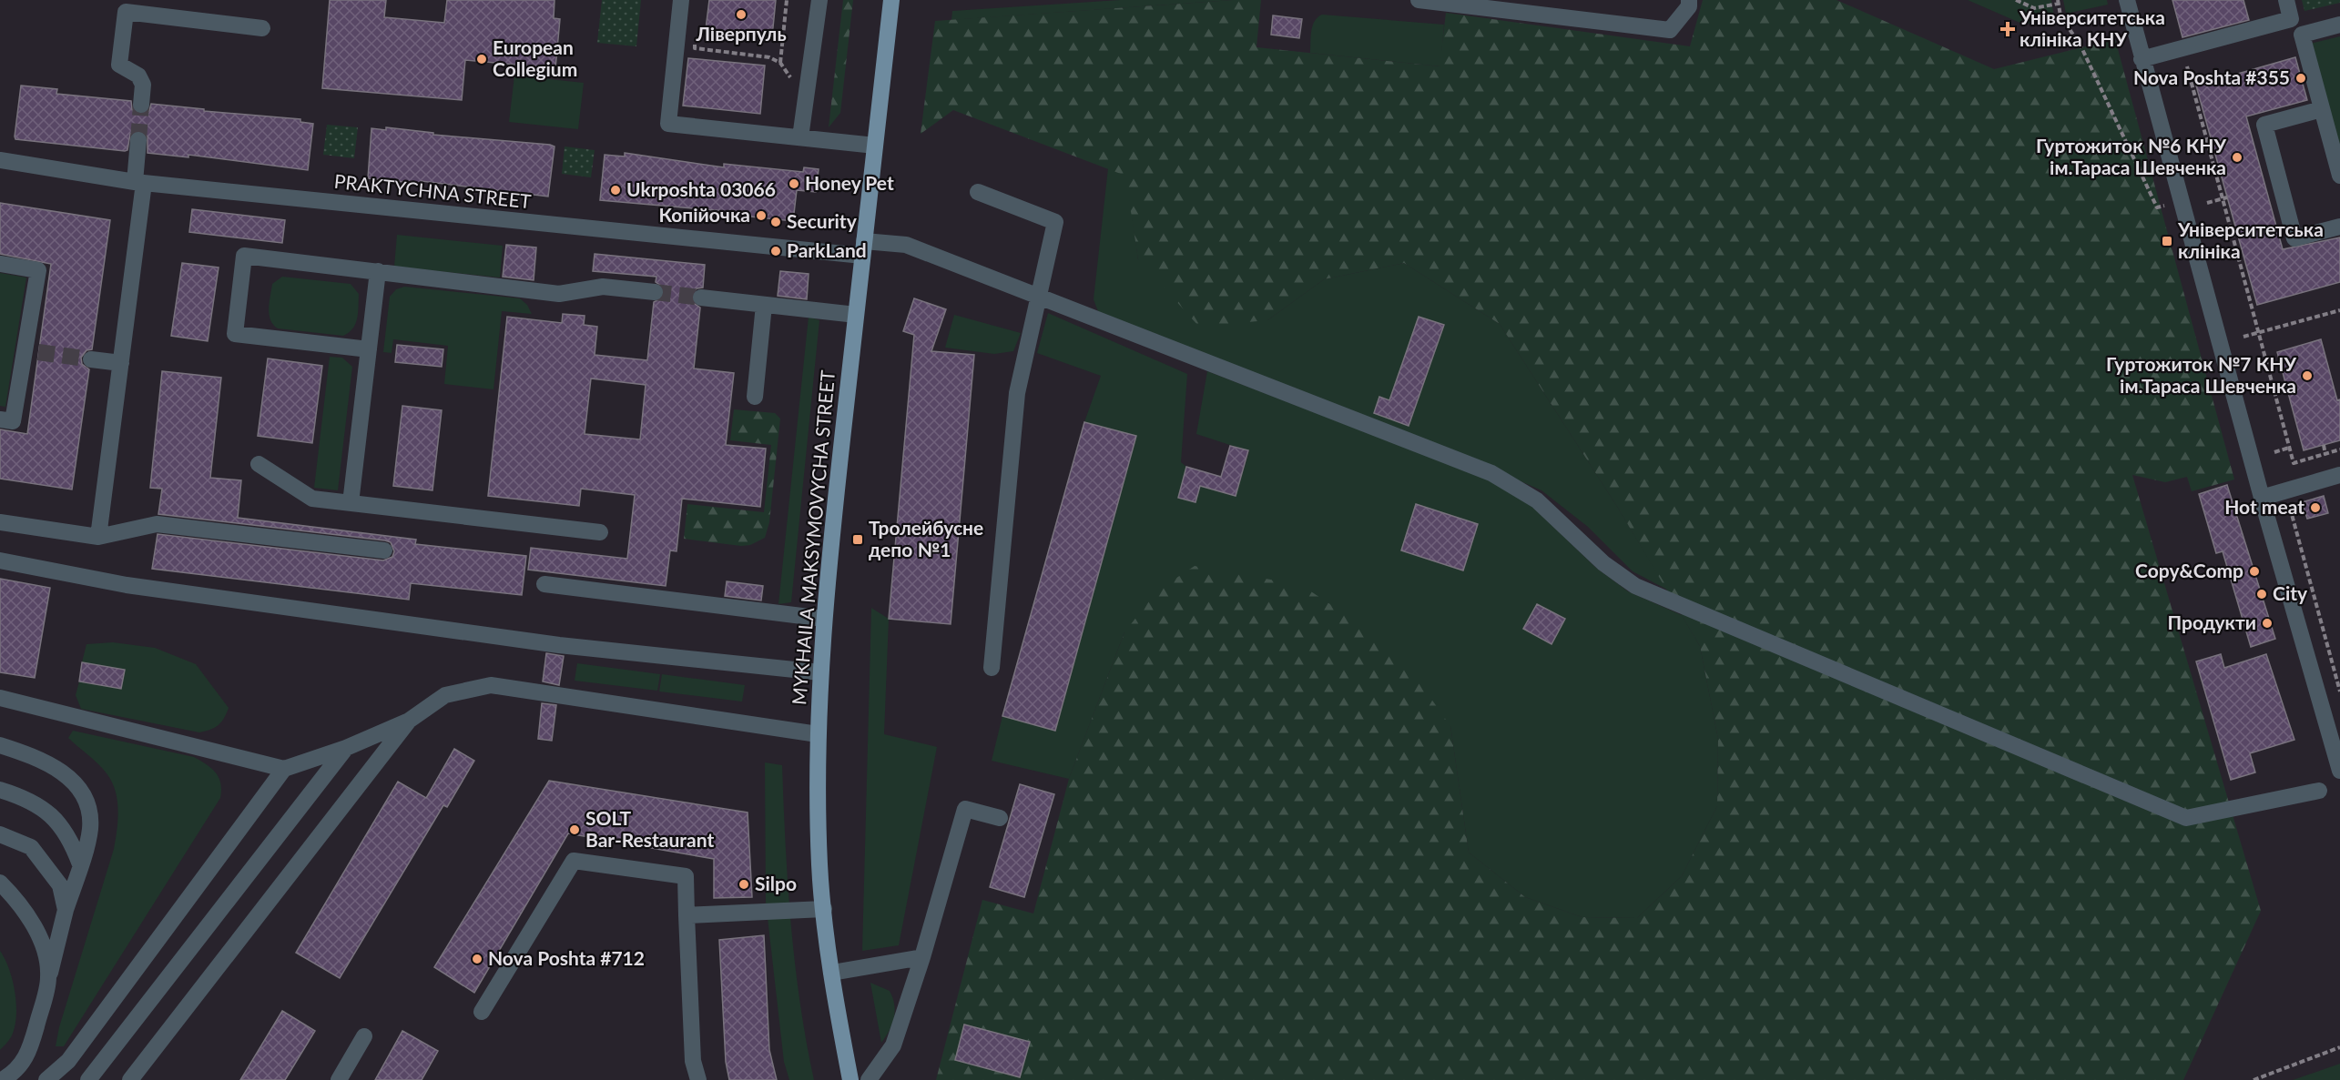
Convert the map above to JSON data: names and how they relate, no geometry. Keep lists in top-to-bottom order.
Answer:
{
  "streets": {
    "main road": ["MYKHAILA MAKSYMOVYCHA STREET"],
    "street": ["PRAKTYCHNA STREET"]
  },
  "crossings": [
    ["PRAKTYCHNA STREET", "MYKHAILA MAKSYMOVYCHA STREET"]
  ],
  "places": {
    "other": [
      "Ліверпуль",
      "European Collegium",
      "Nova Poshta #355",
      "Гуртожиток №6 КНУ ім.Тараса Шевченка",
      "Honey Pet",
      "Ukrposhta 03066",
      "Копійочка",
      "Security",
      "ParkLand",
      "Гуртожиток №7 КНУ ім.Тараса Шевченка",
      "Hot meat",
      "Copy&Comp",
      "City",
      "Продукти",
      "SOLT Bar-Restaurant",
      "Silpo",
      "Nova Poshta #712"
    ],
    "health": ["Університетська клініка КНУ"],
    "transit": ["Університетська клініка", "Тролейбусне депо №1"]
  }
}
